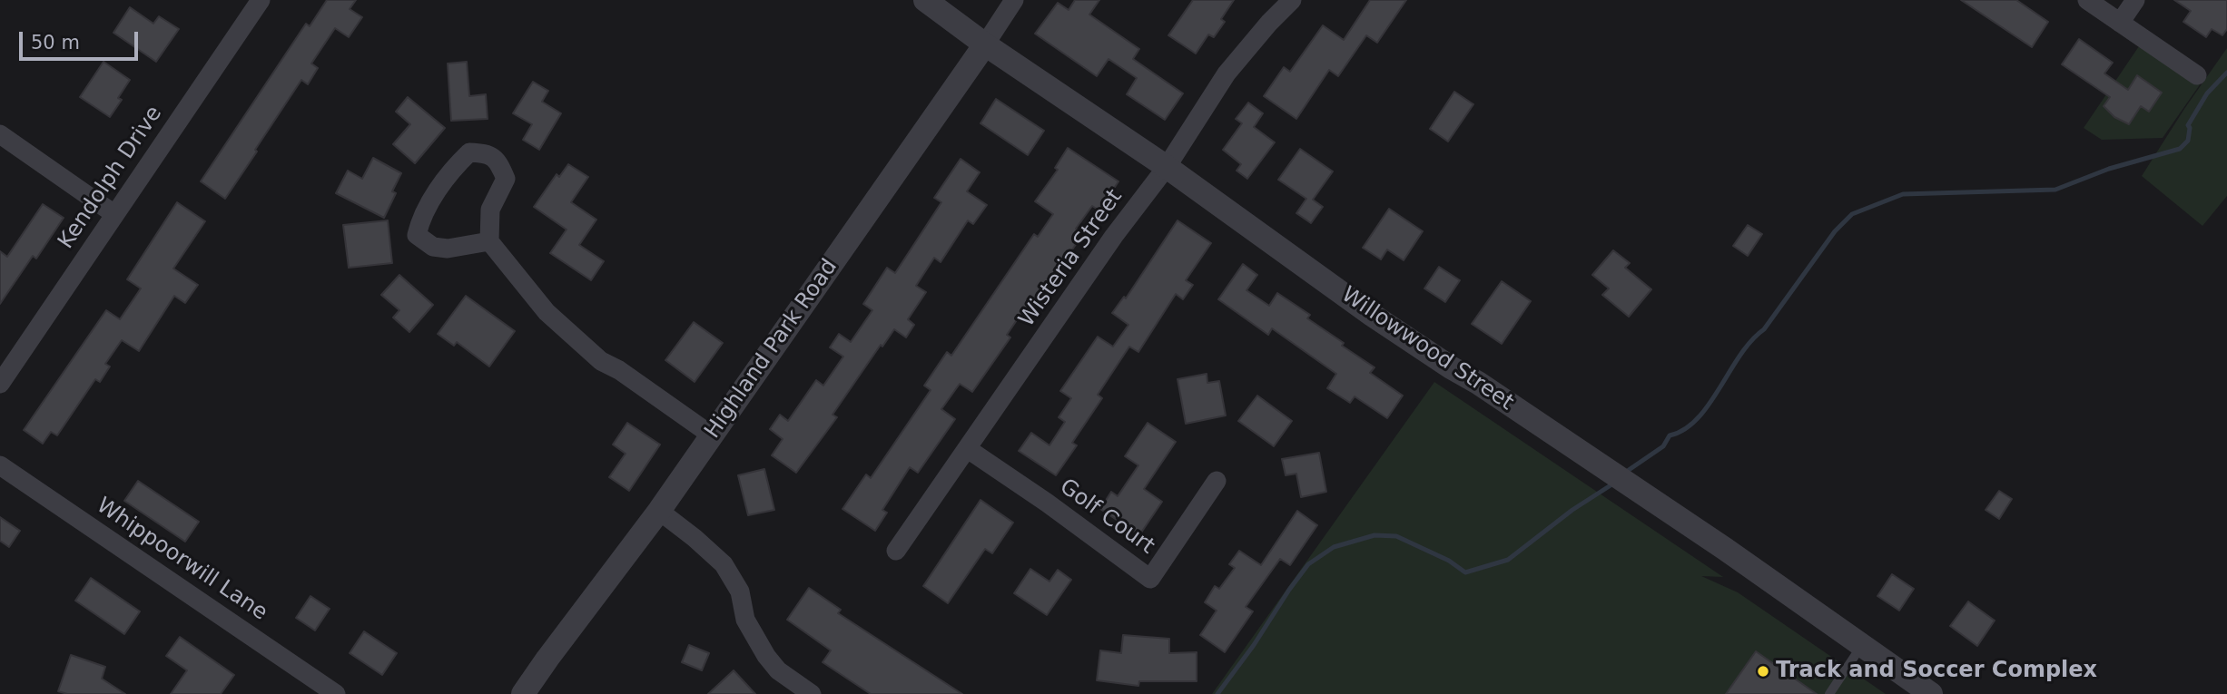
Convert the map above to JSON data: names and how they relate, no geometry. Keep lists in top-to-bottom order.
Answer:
{
  "streets": {
    "street": [
      "Kendolph Drive",
      "Wisteria Street",
      "Highland Park Road",
      "Willowwood Street",
      "Golf Court",
      "Whippoorwill Lane"
    ]
  },
  "crossings": [
    ["Wisteria Street", "Willowwood Street"],
    ["Wisteria Street", "Golf Court"],
    ["Highland Park Road", "Willowwood Street"]
  ],
  "places": ["Track and Soccer Complex"],
  "scale_bar": "50 m"
}
